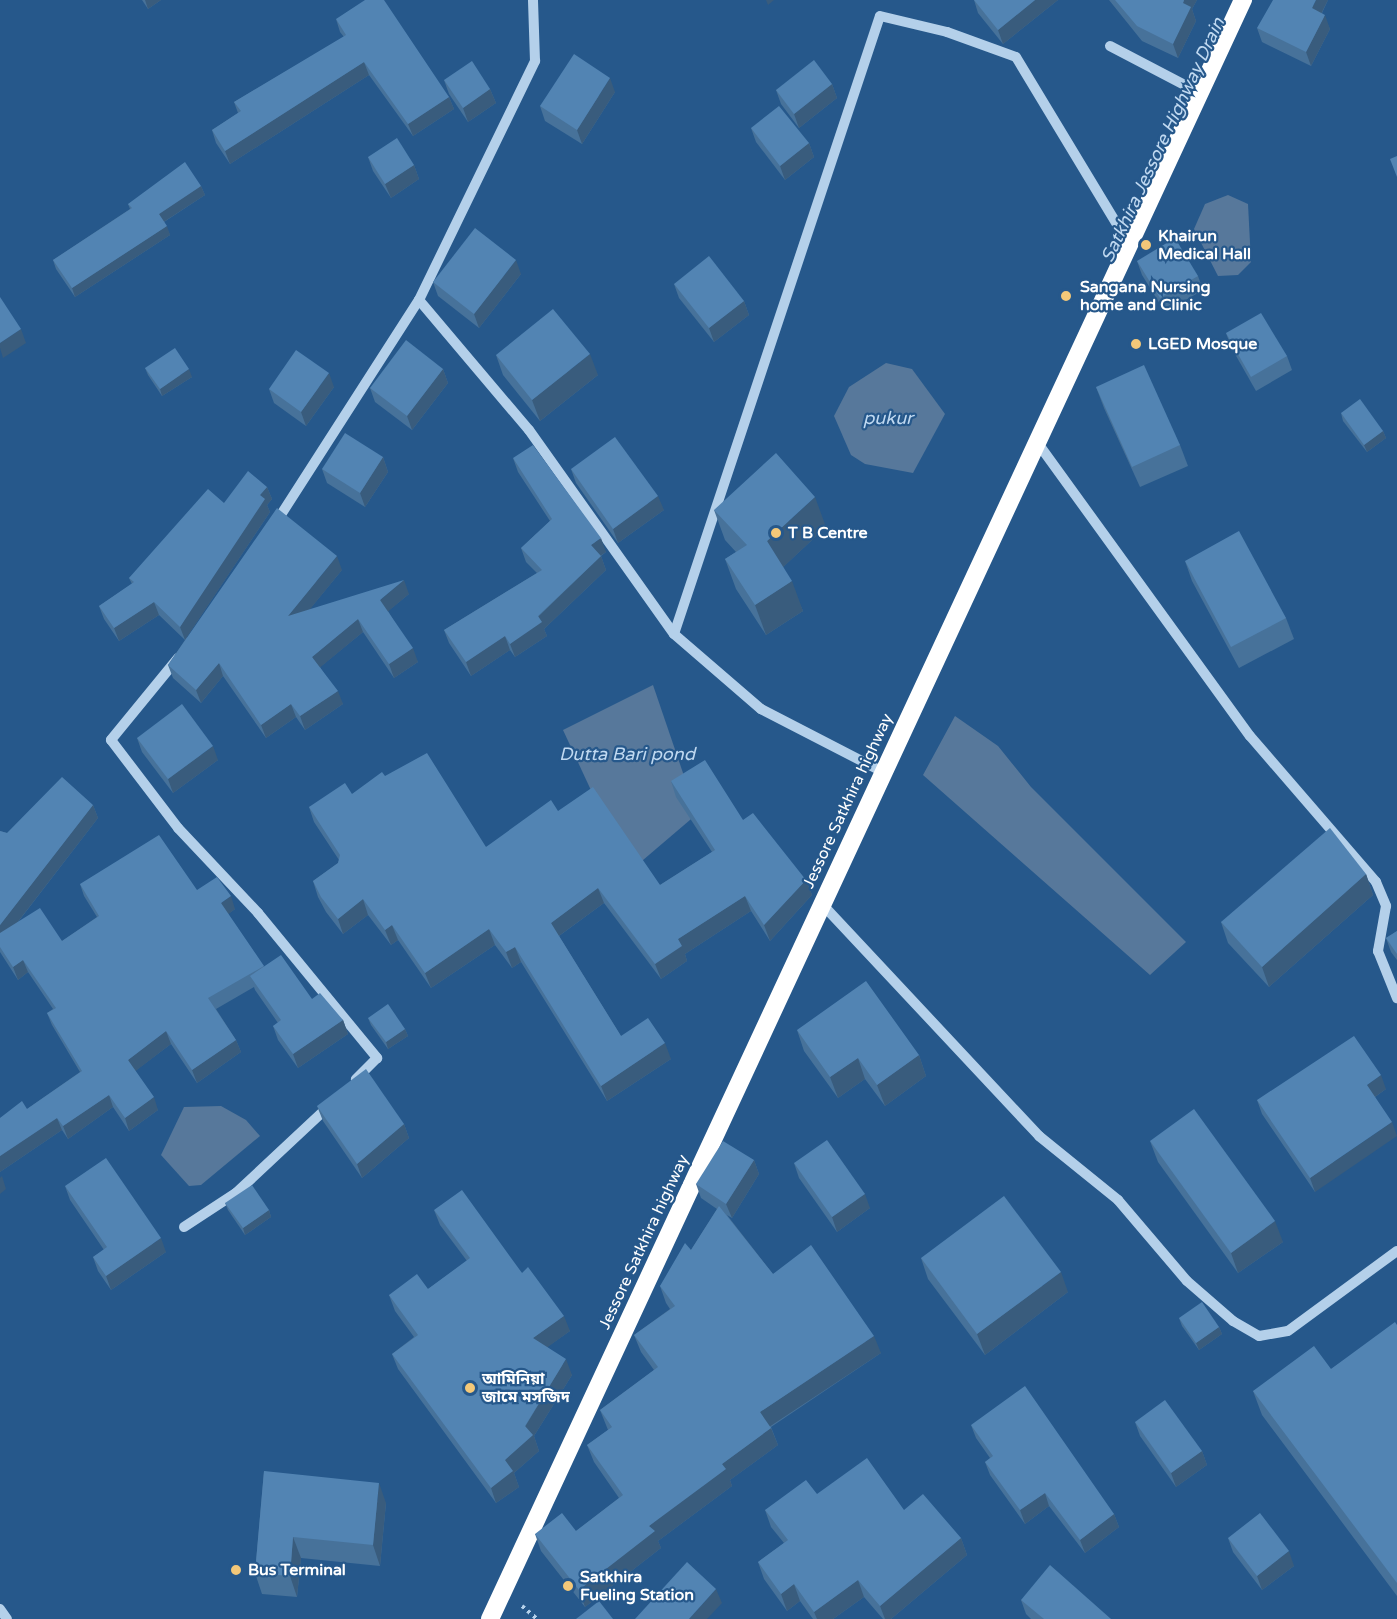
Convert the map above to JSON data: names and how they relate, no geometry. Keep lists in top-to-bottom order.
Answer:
{
  "streets": {
    "highway": ["Jessore Satkhira highway"]
  },
  "water": ["Satkhira Jessore Highway Drain", "pukur", "Dutta Bari pond"],
  "places": [
    "Khairun Medical Hall",
    "Sangana Nursing home and Clinic",
    "LGED Mosque",
    "T B Centre",
    "আমিনিয়া জামে মসজিদ",
    "Bus Terminal",
    "Satkhira Fueling Station"
  ]
}
